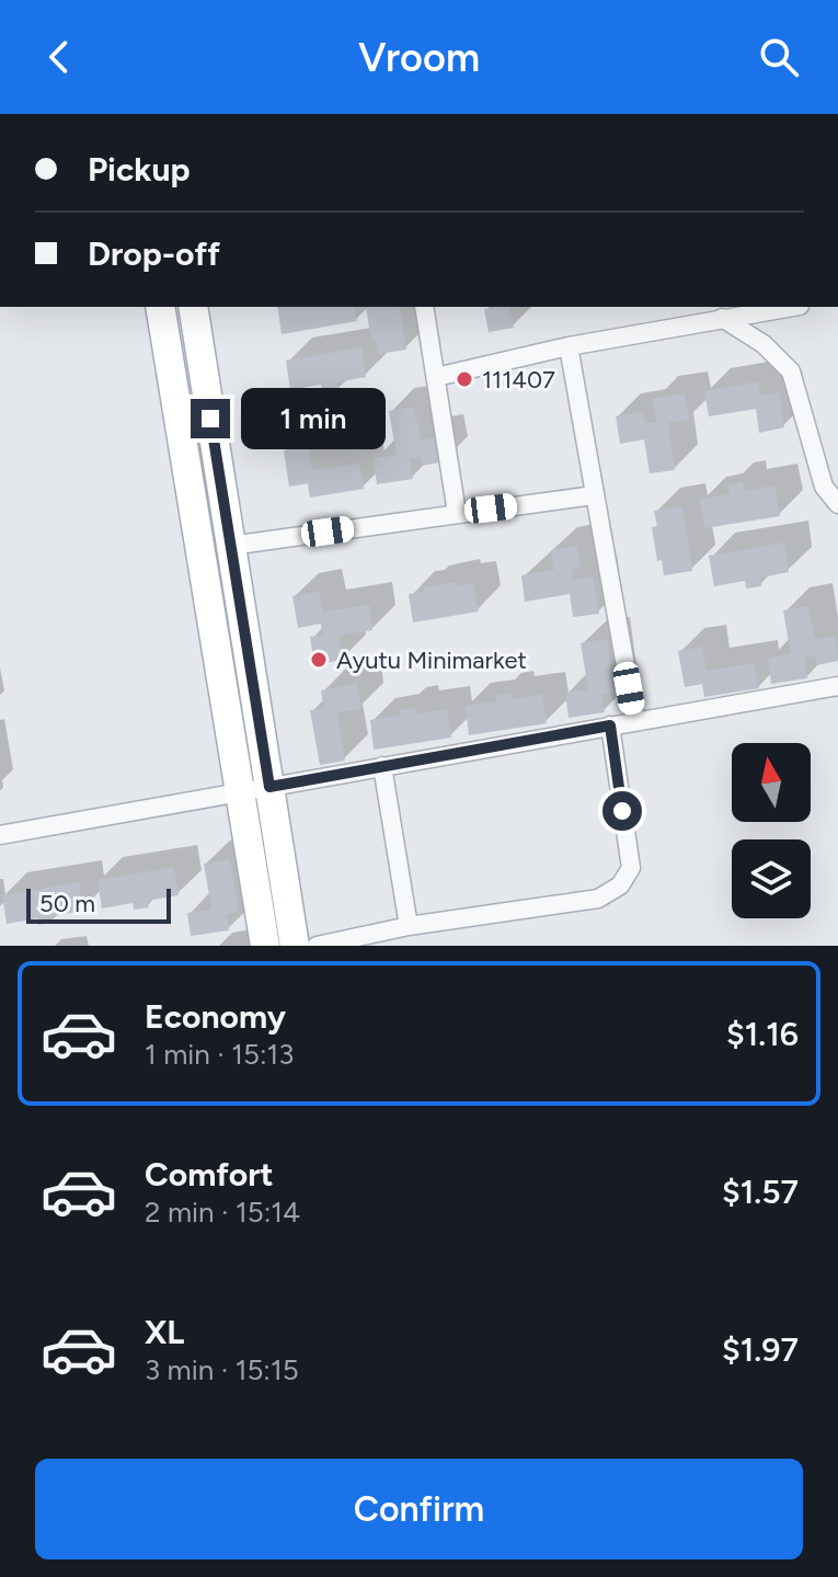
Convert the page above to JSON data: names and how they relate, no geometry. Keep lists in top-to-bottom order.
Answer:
{
  "places": ["111407", "Ayutu Minimarket"],
  "scale_bar": "50 m",
  "north": "top",
  "page": {
    "header": "Vroom",
    "banner": ["Pickup", "Drop-off"],
    "bubble": "1 min",
    "scale": "50 m",
    "list": [
      {
        "name": "Economy",
        "note": "1 min · 15:13",
        "value": "$1.16"
      },
      {
        "name": "Comfort",
        "note": "2 min · 15:14",
        "value": "$1.57"
      },
      {
        "name": "XL",
        "note": "3 min · 15:15",
        "value": "$1.97"
      }
    ],
    "buttons": "Confirm"
  }
}
